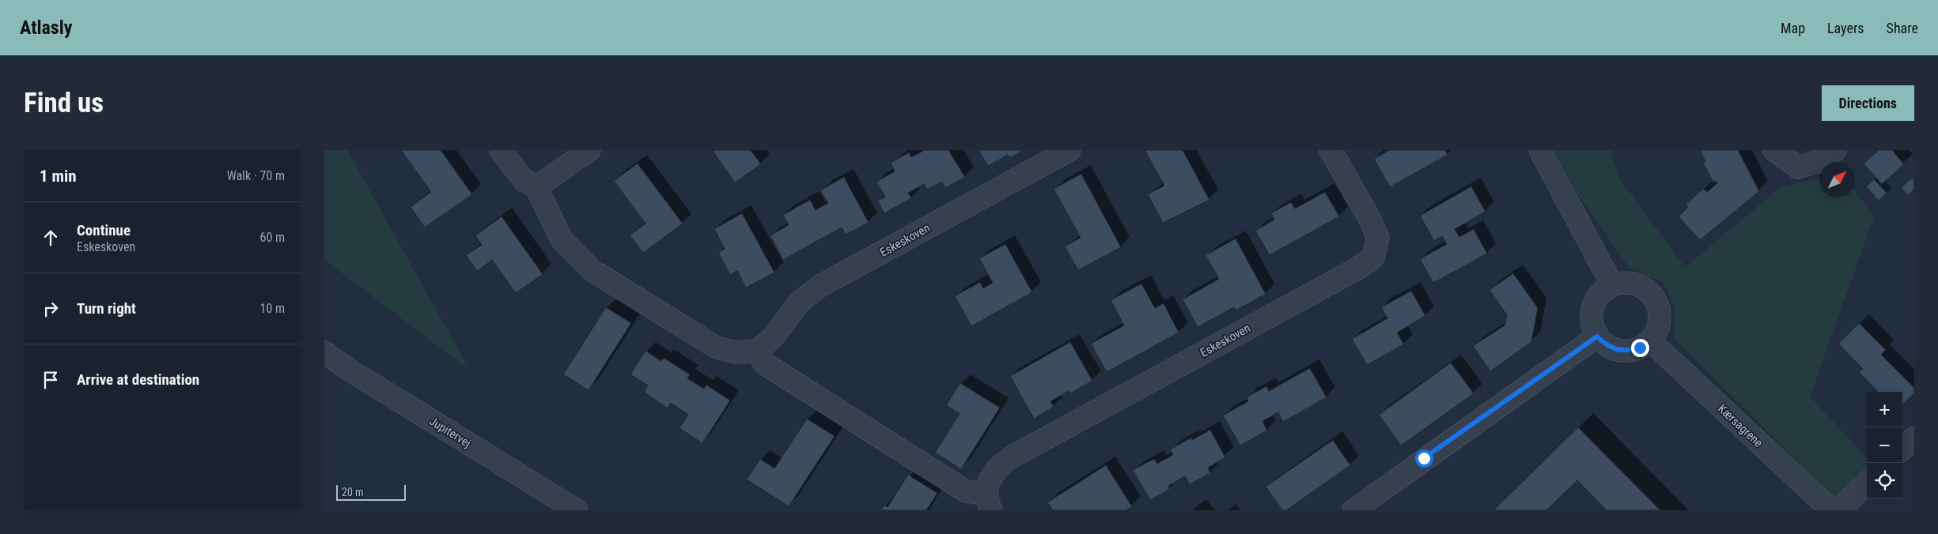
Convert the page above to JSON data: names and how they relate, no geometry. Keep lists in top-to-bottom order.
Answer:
{
  "streets": {
    "street": ["Eskeskoven", "Kærsagrene", "Jupitervej"]
  },
  "scale_bar": "20 m",
  "north": "top right",
  "page": {
    "header": "Atlasly",
    "nav": ["Map", "Layers", "Share"],
    "buttons": "Directions",
    "title": "Find us",
    "heading": ["1 min", "Walk · 70 m"],
    "list": [
      ["Continue", "Eskeskoven", "60 m"],
      ["Turn right", "10 m"],
      "Arrive at destination"
    ],
    "map_buttons": ["+", "−"],
    "scale": "20 m"
  }
}
